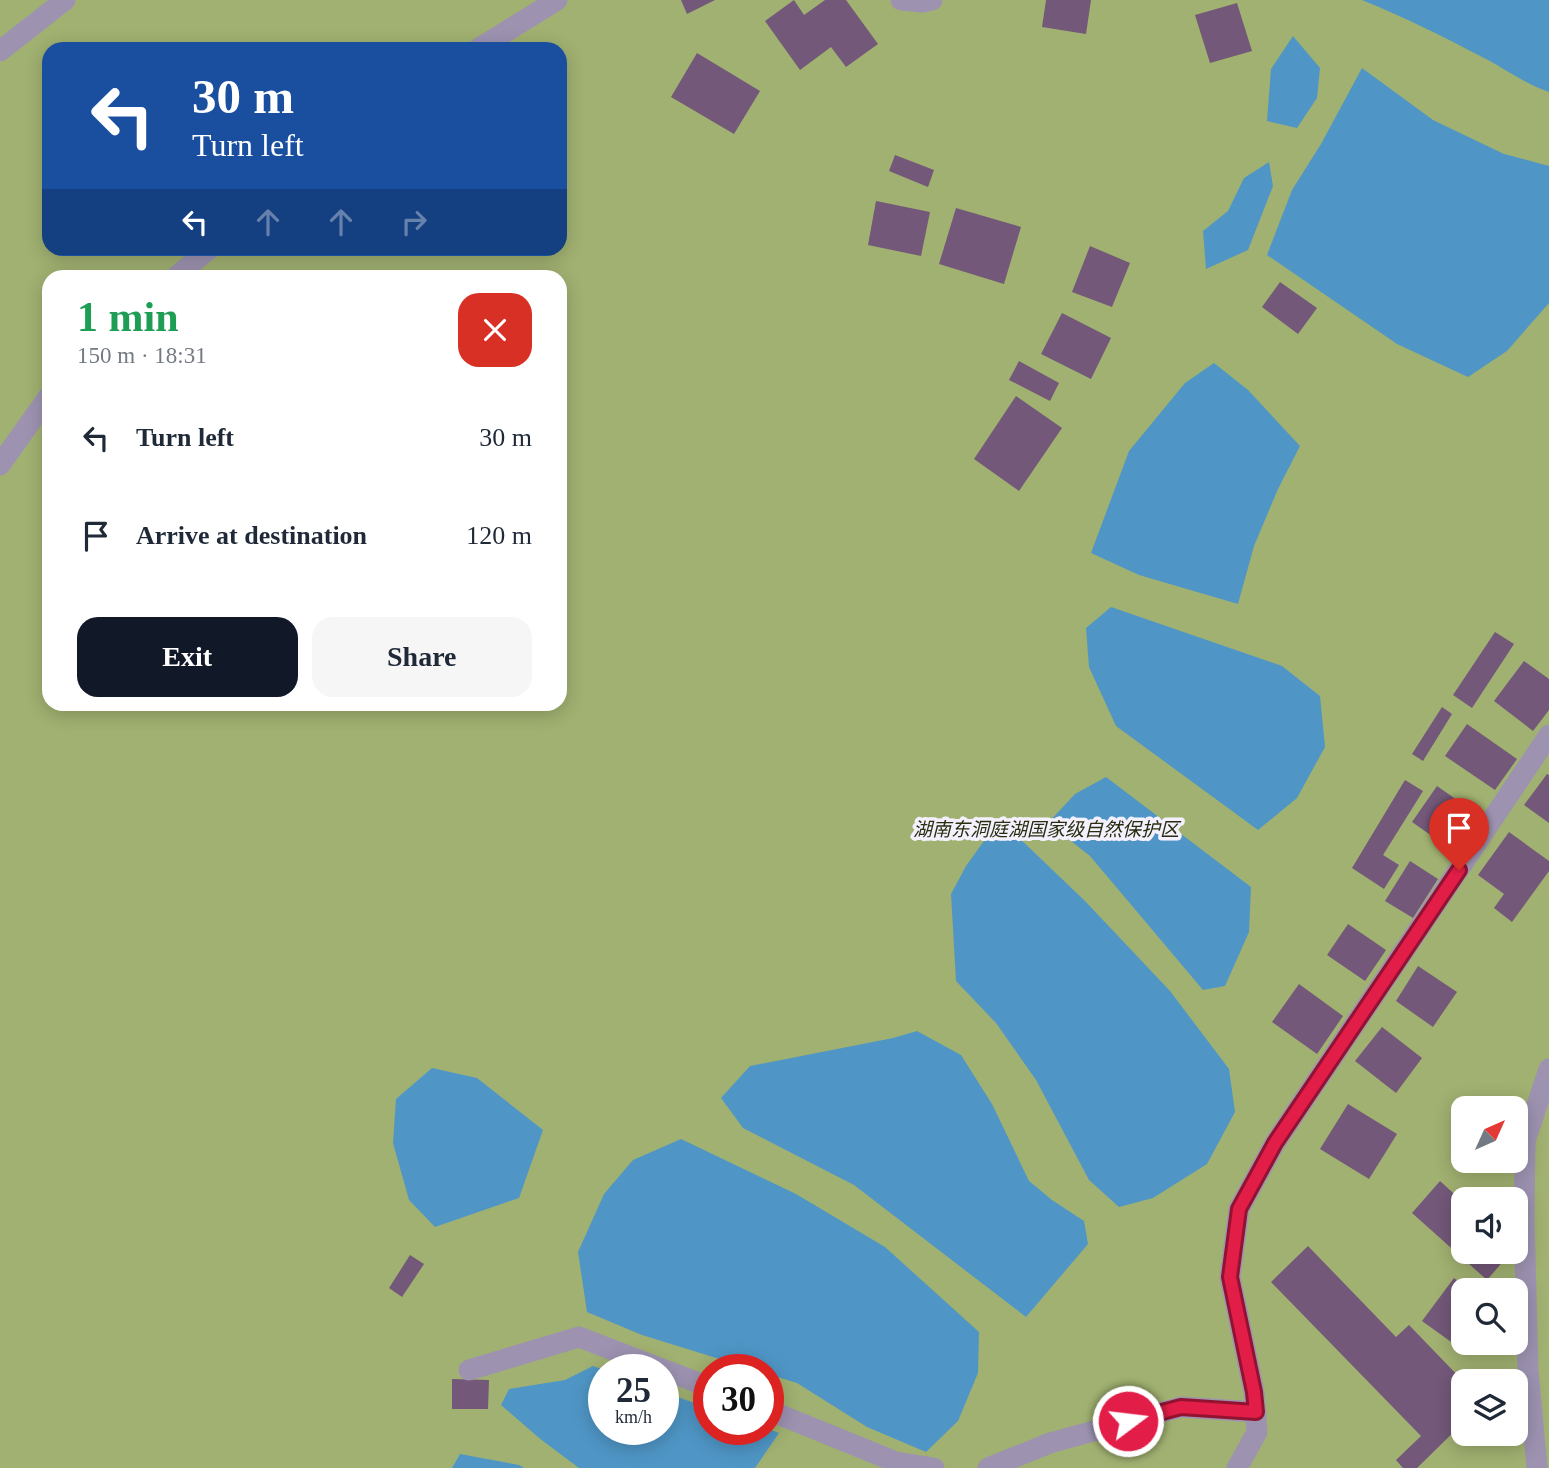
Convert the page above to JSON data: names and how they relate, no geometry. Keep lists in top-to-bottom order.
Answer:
{
  "parks": ["湖南东洞庭湖国家级自然保护区"],
  "north": "top right",
  "page": {
    "turn": ["30 m", "Turn left"],
    "heading": ["1 min", "150 m · 18:31"],
    "list": [
      {
        "name": "Turn left",
        "value": "30 m"
      },
      {
        "name": "Arrive at destination",
        "value": "120 m"
      }
    ],
    "buttons": ["Exit", "Share"],
    "speed": "25 km/h",
    "limit": "30"
  }
}
